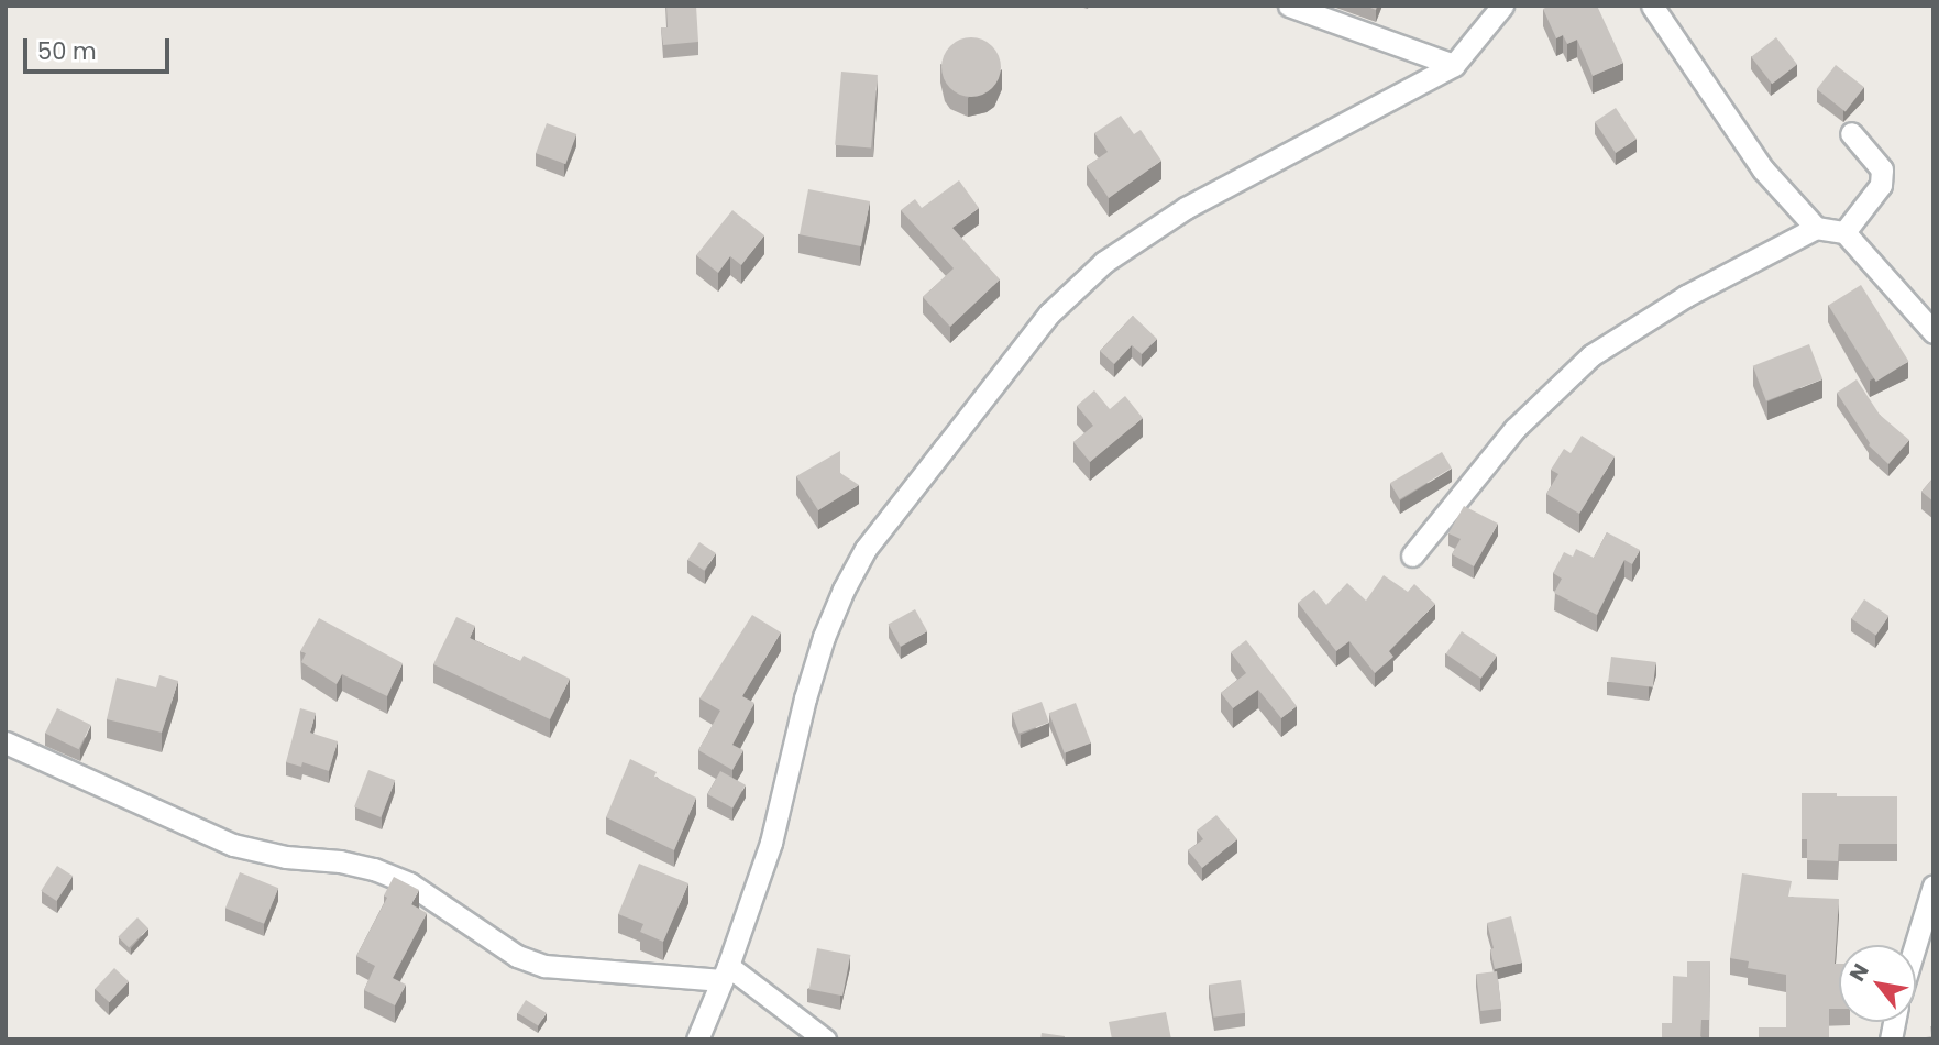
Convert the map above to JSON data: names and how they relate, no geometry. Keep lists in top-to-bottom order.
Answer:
{
  "scale_bar": "50 m",
  "north": "top left"
}
